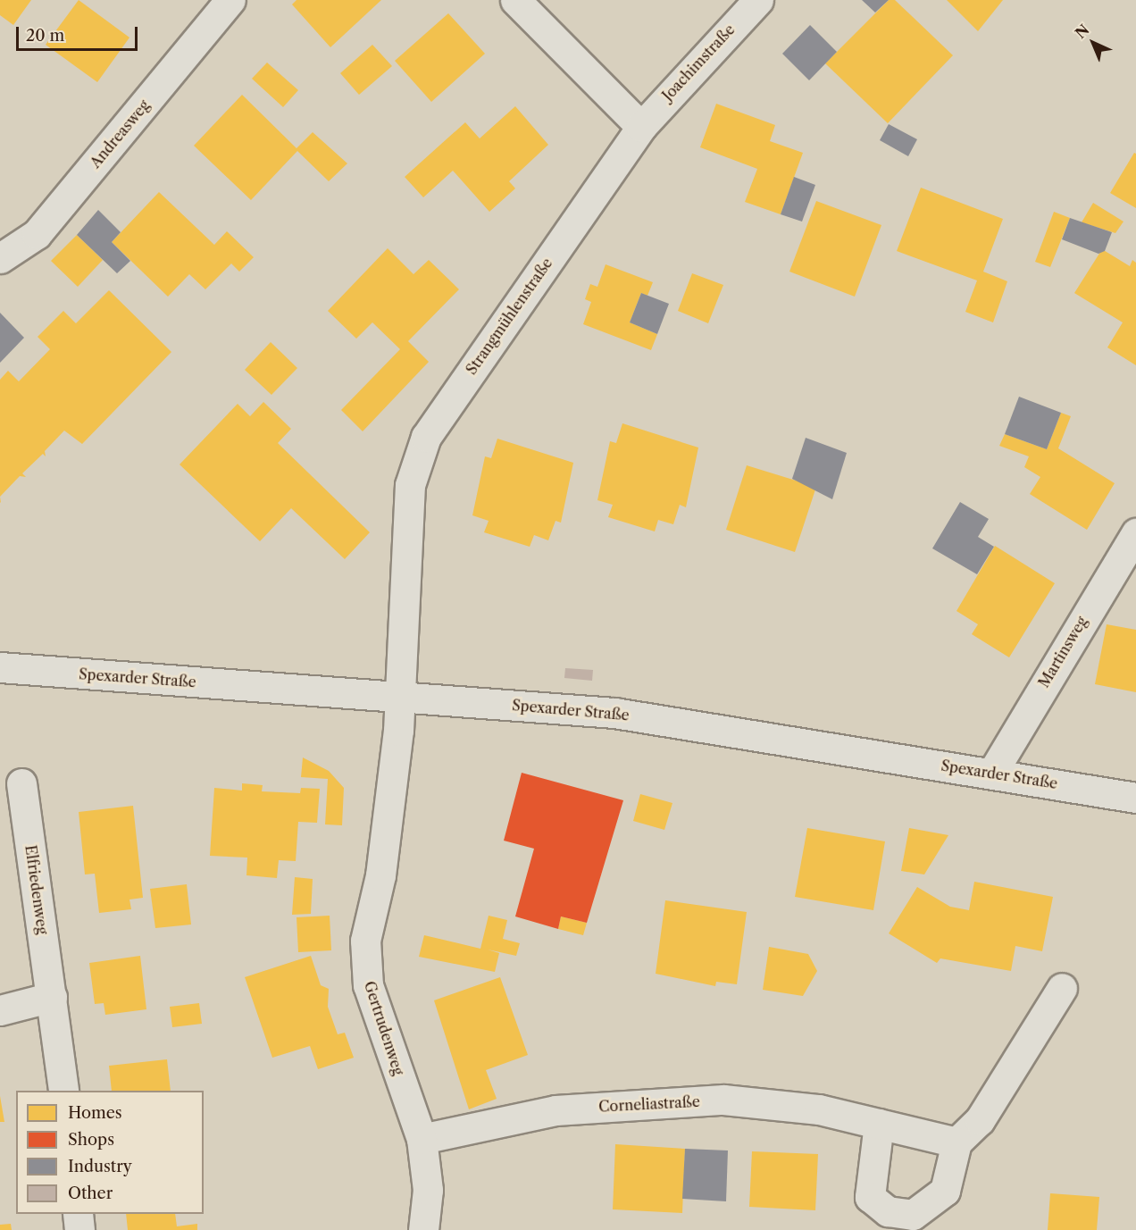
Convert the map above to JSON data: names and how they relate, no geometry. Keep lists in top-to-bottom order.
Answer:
{
  "streets": {
    "street": [
      "Joachimstraße",
      "Andreasweg",
      "Strangmühlenstraße",
      "Martinsweg",
      "Spexarder Straße",
      "Elfriedenweg",
      "Gertrudenweg",
      "Corneliastraße"
    ]
  },
  "crossings": [
    ["Joachimstraße", "Strangmühlenstraße"],
    ["Strangmühlenstraße", "Spexarder Straße"],
    ["Strangmühlenstraße", "Gertrudenweg"],
    ["Martinsweg", "Spexarder Straße"],
    ["Spexarder Straße", "Gertrudenweg"],
    ["Gertrudenweg", "Corneliastraße"]
  ],
  "legend": [
    "Homes",
    "Shops",
    "Industry",
    "Other"
  ],
  "scale_bar": "20 m",
  "north": "top left"
}
